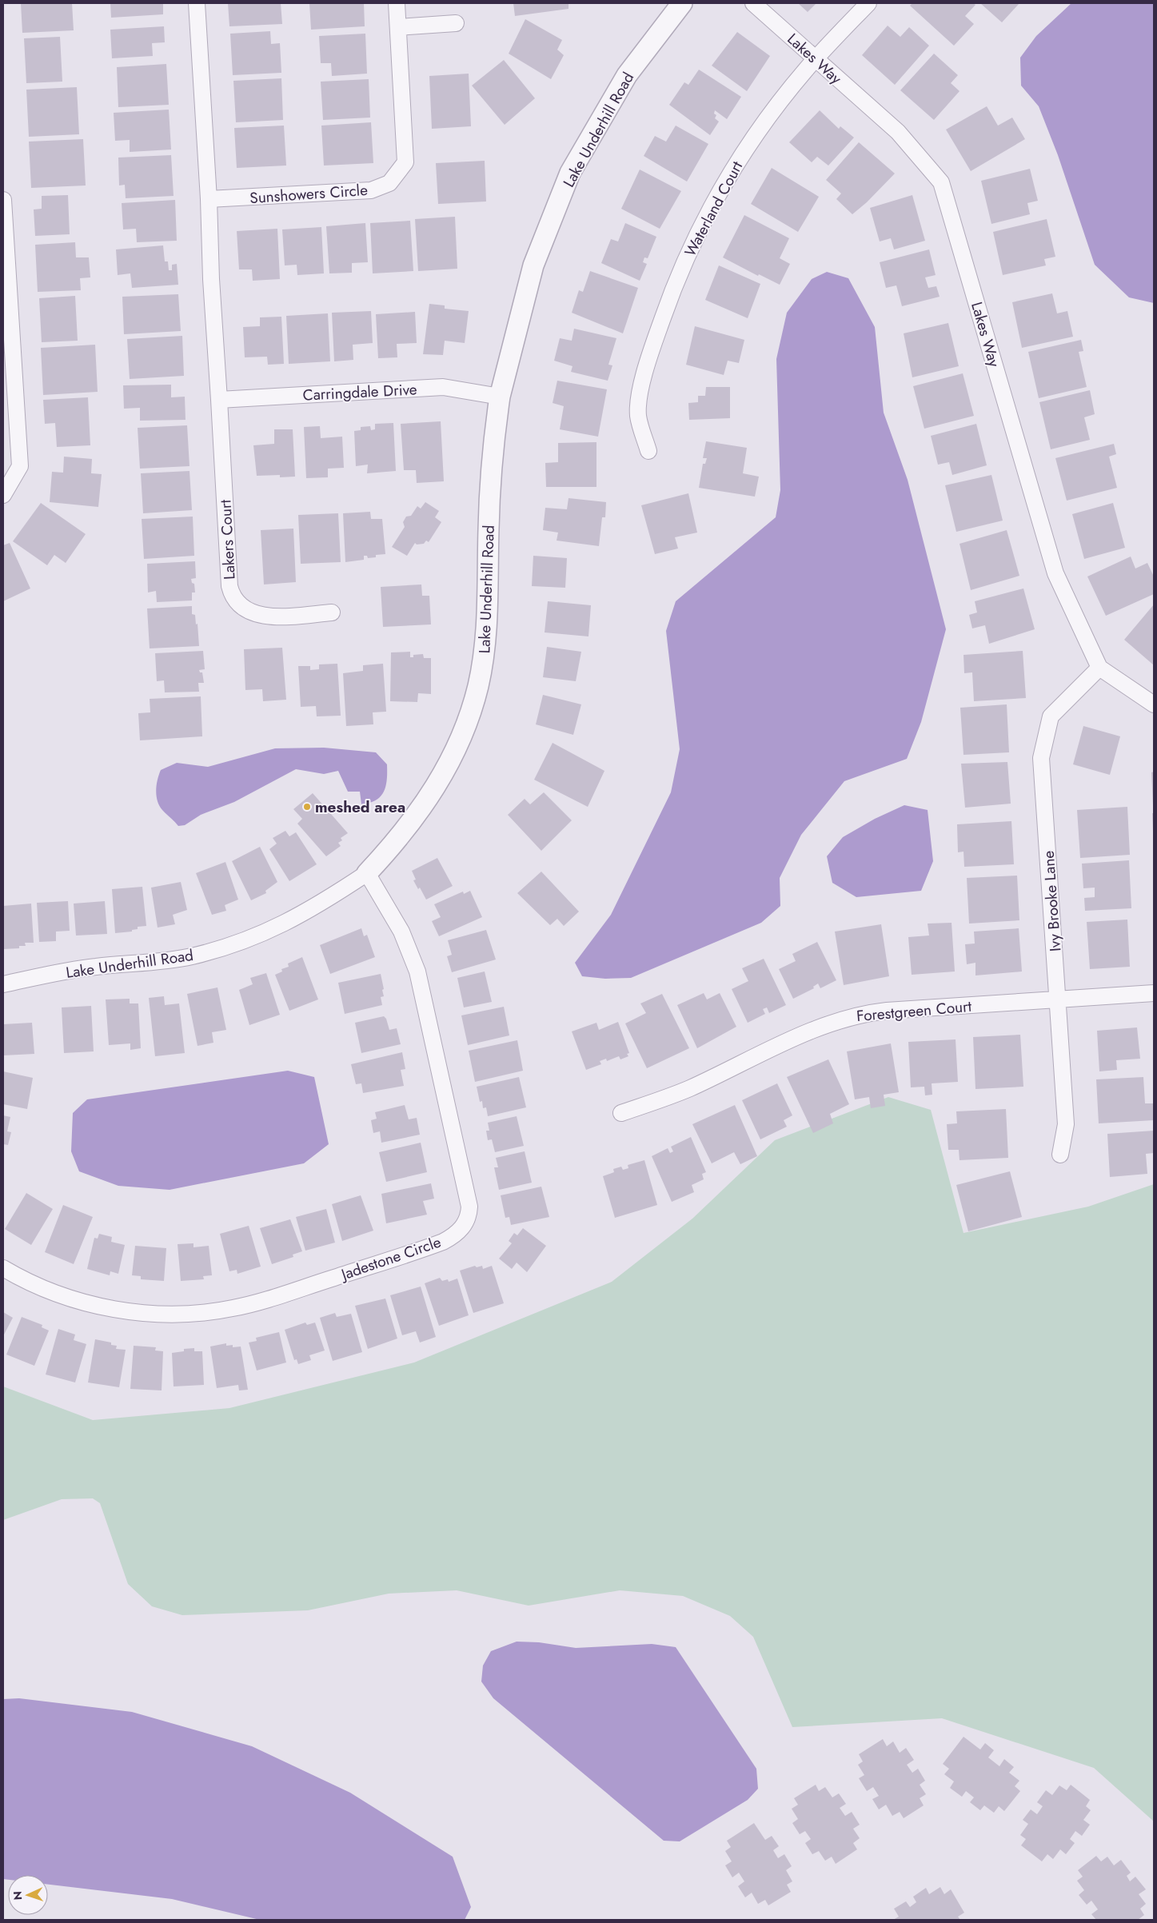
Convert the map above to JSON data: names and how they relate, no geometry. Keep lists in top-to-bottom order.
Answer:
{
  "streets": {
    "street": [
      "Lakes Way",
      "Lake Underhill Road",
      "Sunshowers Circle",
      "Waterland Court",
      "Carringdale Drive",
      "Lakers Court",
      "Ivy Brooke Lane",
      "Forestgreen Court",
      "Jadestone Circle"
    ]
  },
  "crossings": [
    ["Lakes Way", "Waterland Court"],
    ["Lakes Way", "Ivy Brooke Lane"],
    ["Lake Underhill Road", "Carringdale Drive"],
    ["Lake Underhill Road", "Jadestone Circle"],
    ["Carringdale Drive", "Lakers Court"],
    ["Ivy Brooke Lane", "Forestgreen Court"]
  ],
  "places": ["meshed area"],
  "north": "left"
}
